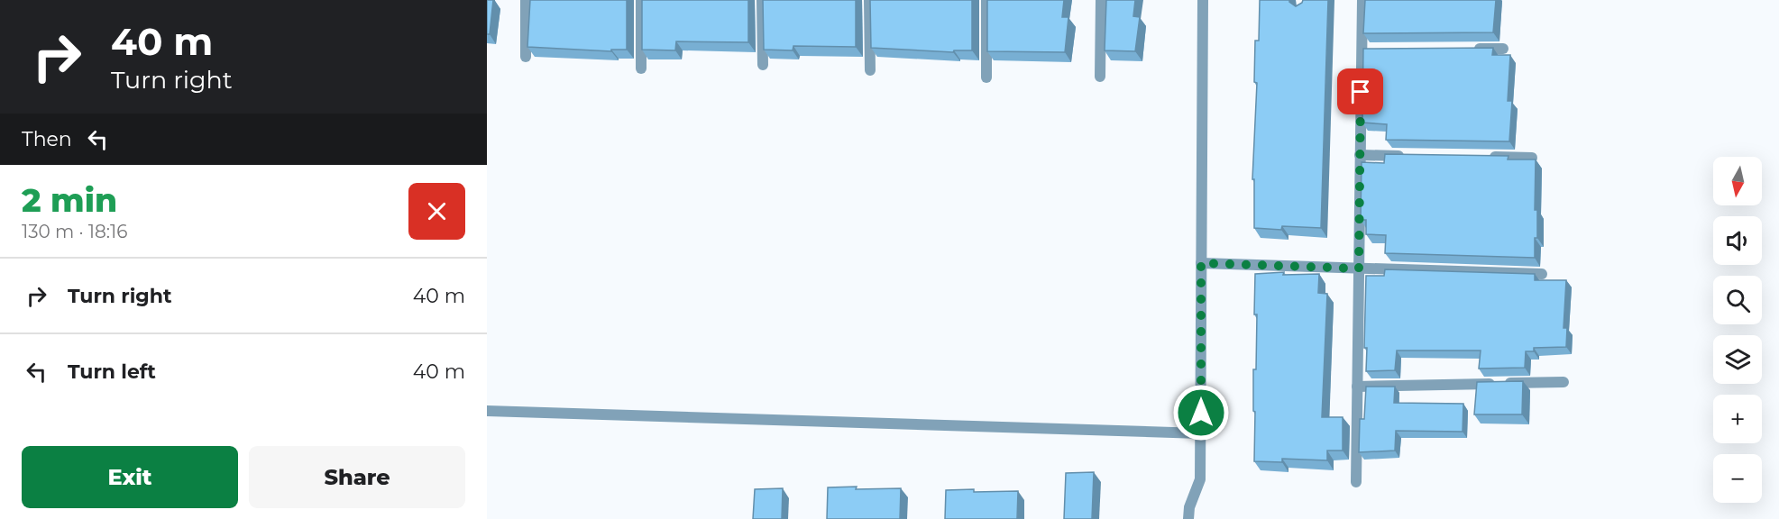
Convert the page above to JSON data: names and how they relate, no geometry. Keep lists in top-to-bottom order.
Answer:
{
  "north": "bottom",
  "page": {
    "turn": ["40 m", "Turn right"],
    "then": "Then",
    "map_buttons": ["+", "−"],
    "heading": ["2 min", "130 m · 18:16"],
    "list": [
      {
        "name": "Turn right",
        "value": "40 m"
      },
      {
        "name": "Turn left",
        "value": "40 m"
      }
    ],
    "buttons": ["Exit", "Share"]
  }
}
